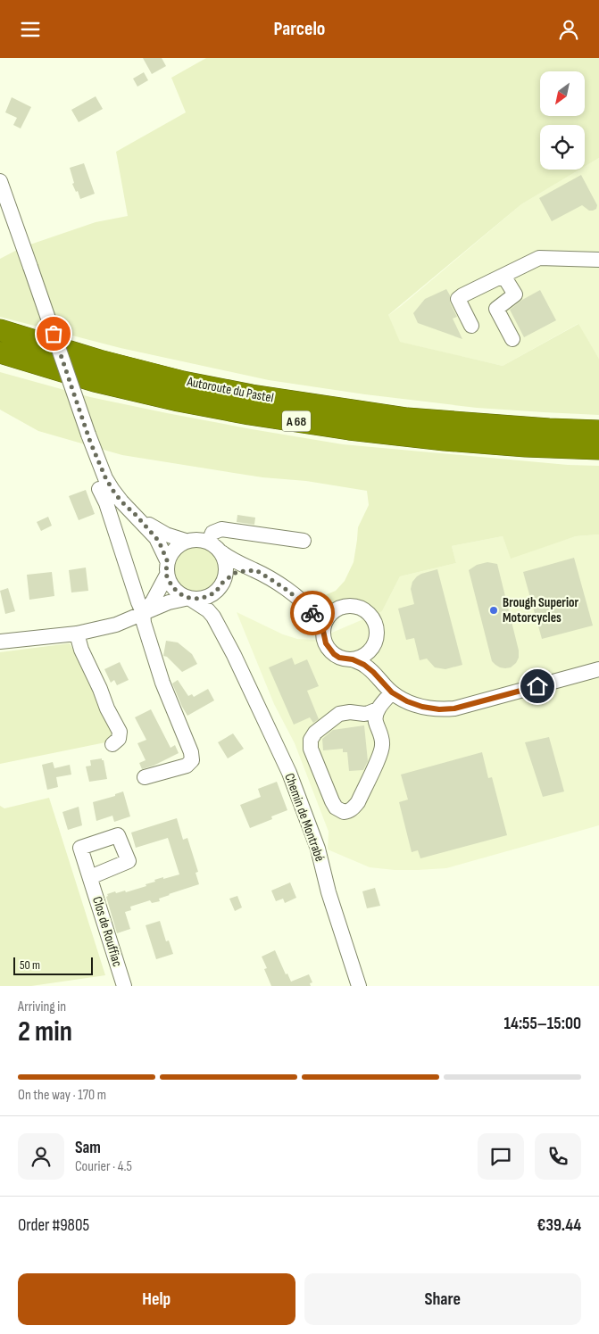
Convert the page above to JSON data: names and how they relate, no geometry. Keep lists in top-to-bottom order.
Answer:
{
  "streets": {
    "highway": ["Autoroute du Pastel", "A 68"],
    "street": ["Chemin de Montrabé", "Clos de Rouffiac"]
  },
  "places": ["Brough Superior Motorcycles"],
  "scale_bar": "50 m",
  "north": "bottom left",
  "page": {
    "header": "Parcelo",
    "scale": "50 m",
    "heading": ["2 min", "Arriving in", "14:55–15:00"],
    "panel": [
      "Sam",
      "Courier · 4.5",
      "Order #9805",
      "€39.44"
    ],
    "bar": "On the way · 170 m",
    "buttons": ["Help", "Share"]
  }
}
